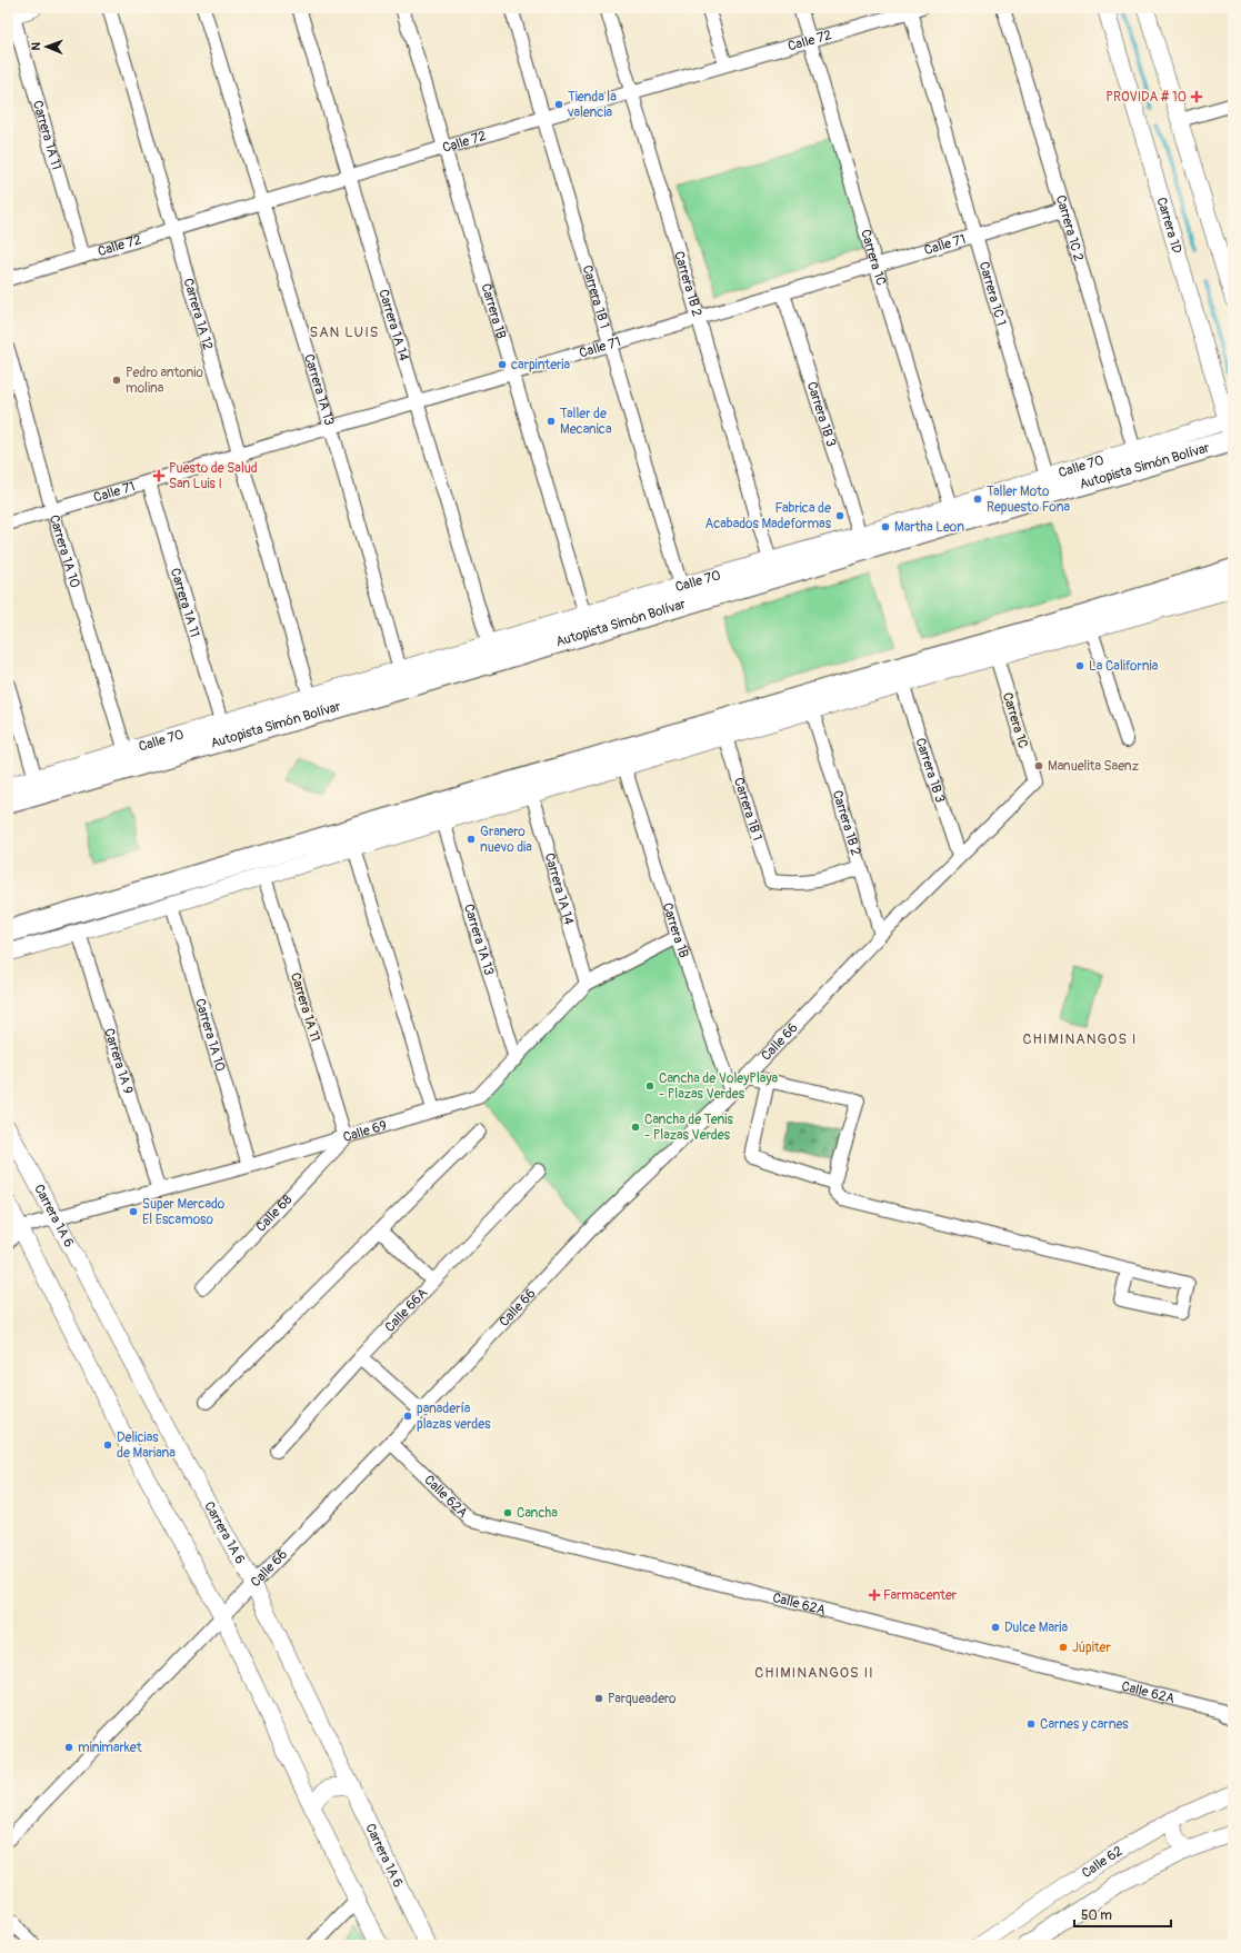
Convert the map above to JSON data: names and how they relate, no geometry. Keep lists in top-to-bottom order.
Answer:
{
  "streets": {
    "highway": ["Autopista Simón Bolívar"],
    "street": [
      "Calle 72",
      "Carrera 1A 11",
      "Carrera 1D",
      "Carrera 1C 2",
      "Calle 71",
      "Carrera 1C",
      "Carrera 1B 2",
      "Carrera 1C 1",
      "Carrera 1B 1",
      "Carrera 1B",
      "Carrera 1A 12",
      "Carrera 1A 14",
      "Carrera 1A 13",
      "Carrera 1B 3",
      "Calle 70",
      "Carrera 1A 10",
      "Calle 66",
      "Carrera 1A 9",
      "Calle 69",
      "Calle 68",
      "Carrera 1A 6",
      "Calle 66A",
      "Calle 62A",
      "Calle 62"
    ]
  },
  "crossings": [
    ["Calle 72", "Carrera 1A 11"],
    ["Calle 72", "Carrera 1C"],
    ["Calle 72", "Carrera 1B 2"],
    ["Calle 72", "Carrera 1C 1"],
    ["Calle 72", "Carrera 1B 1"],
    ["Calle 72", "Carrera 1B"],
    ["Calle 72", "Carrera 1A 12"],
    ["Calle 72", "Carrera 1A 14"],
    ["Calle 72", "Carrera 1A 13"],
    ["Carrera 1A 11", "Calle 71"],
    ["Carrera 1A 11", "Autopista Simón Bolívar"],
    ["Carrera 1A 11", "Calle 70"],
    ["Carrera 1A 11", "Calle 69"],
    ["Carrera 1A 11", "Calle 68"],
    ["Carrera 1D", "Autopista Simón Bolívar"],
    ["Carrera 1D", "Calle 70"],
    ["Carrera 1C 2", "Calle 71"],
    ["Carrera 1C 2", "Calle 70"],
    ["Calle 71", "Carrera 1C"],
    ["Calle 71", "Carrera 1B 2"],
    ["Calle 71", "Carrera 1C 1"],
    ["Calle 71", "Carrera 1B 1"],
    ["Calle 71", "Carrera 1B"],
    ["Calle 71", "Carrera 1A 12"],
    ["Calle 71", "Carrera 1A 14"],
    ["Calle 71", "Carrera 1A 13"],
    ["Calle 71", "Carrera 1B 3"],
    ["Calle 71", "Carrera 1A 10"],
    ["Carrera 1C", "Autopista Simón Bolívar"],
    ["Carrera 1C", "Calle 70"],
    ["Carrera 1C", "Calle 66"],
    ["Carrera 1B 2", "Carrera 1B 1"],
    ["Carrera 1B 2", "Calle 70"],
    ["Carrera 1B 2", "Calle 66"],
    ["Carrera 1C 1", "Calle 70"],
    ["Carrera 1B 1", "Calle 70"],
    ["Carrera 1B", "Calle 70"],
    ["Carrera 1B", "Calle 66"],
    ["Carrera 1B", "Calle 69"],
    ["Carrera 1A 12", "Calle 70"],
    ["Carrera 1A 14", "Calle 70"],
    ["Carrera 1A 14", "Calle 69"],
    ["Carrera 1A 13", "Calle 70"],
    ["Carrera 1A 13", "Calle 69"],
    ["Carrera 1B 3", "Calle 70"],
    ["Carrera 1B 3", "Calle 66"],
    ["Autopista Simón Bolívar", "Calle 70"],
    ["Calle 70", "Carrera 1A 10"],
    ["Carrera 1A 10", "Calle 69"],
    ["Calle 66", "Carrera 1A 6"],
    ["Calle 66", "Calle 62A"],
    ["Carrera 1A 9", "Calle 69"],
    ["Calle 69", "Calle 68"],
    ["Calle 69", "Carrera 1A 6"]
  ],
  "districts": ["SAN LUIS", "CHIMINANGOS I", "CHIMINANGOS II"],
  "places": {
    "health": ["PROVIDA # 10", "Puesto de Salud San Luis I", "Farmacenter"],
    "other": [
      "Tienda la valencia",
      "carpinteria",
      "Pedro antonio molina",
      "Taller de Mecanica",
      "Taller Moto Repuesto Fona",
      "Fabrica de Acabados Madeformas",
      "Martha Leon",
      "La California",
      "Manuelita Saenz",
      "Granero nuevo dia",
      "Cancha de VoleyPlaya - Plazas Verdes",
      "Cancha de Tenis - Plazas Verdes",
      "Super Mercado El Escamoso",
      "panadería plazas verdes",
      "Delicias de Mariana",
      "Cancha",
      "Dulce Maria",
      "Júpiter",
      "Parqueadero",
      "Carnes y carnes",
      "minimarket"
    ]
  },
  "scale_bar": "50 m",
  "north": "left"
}
